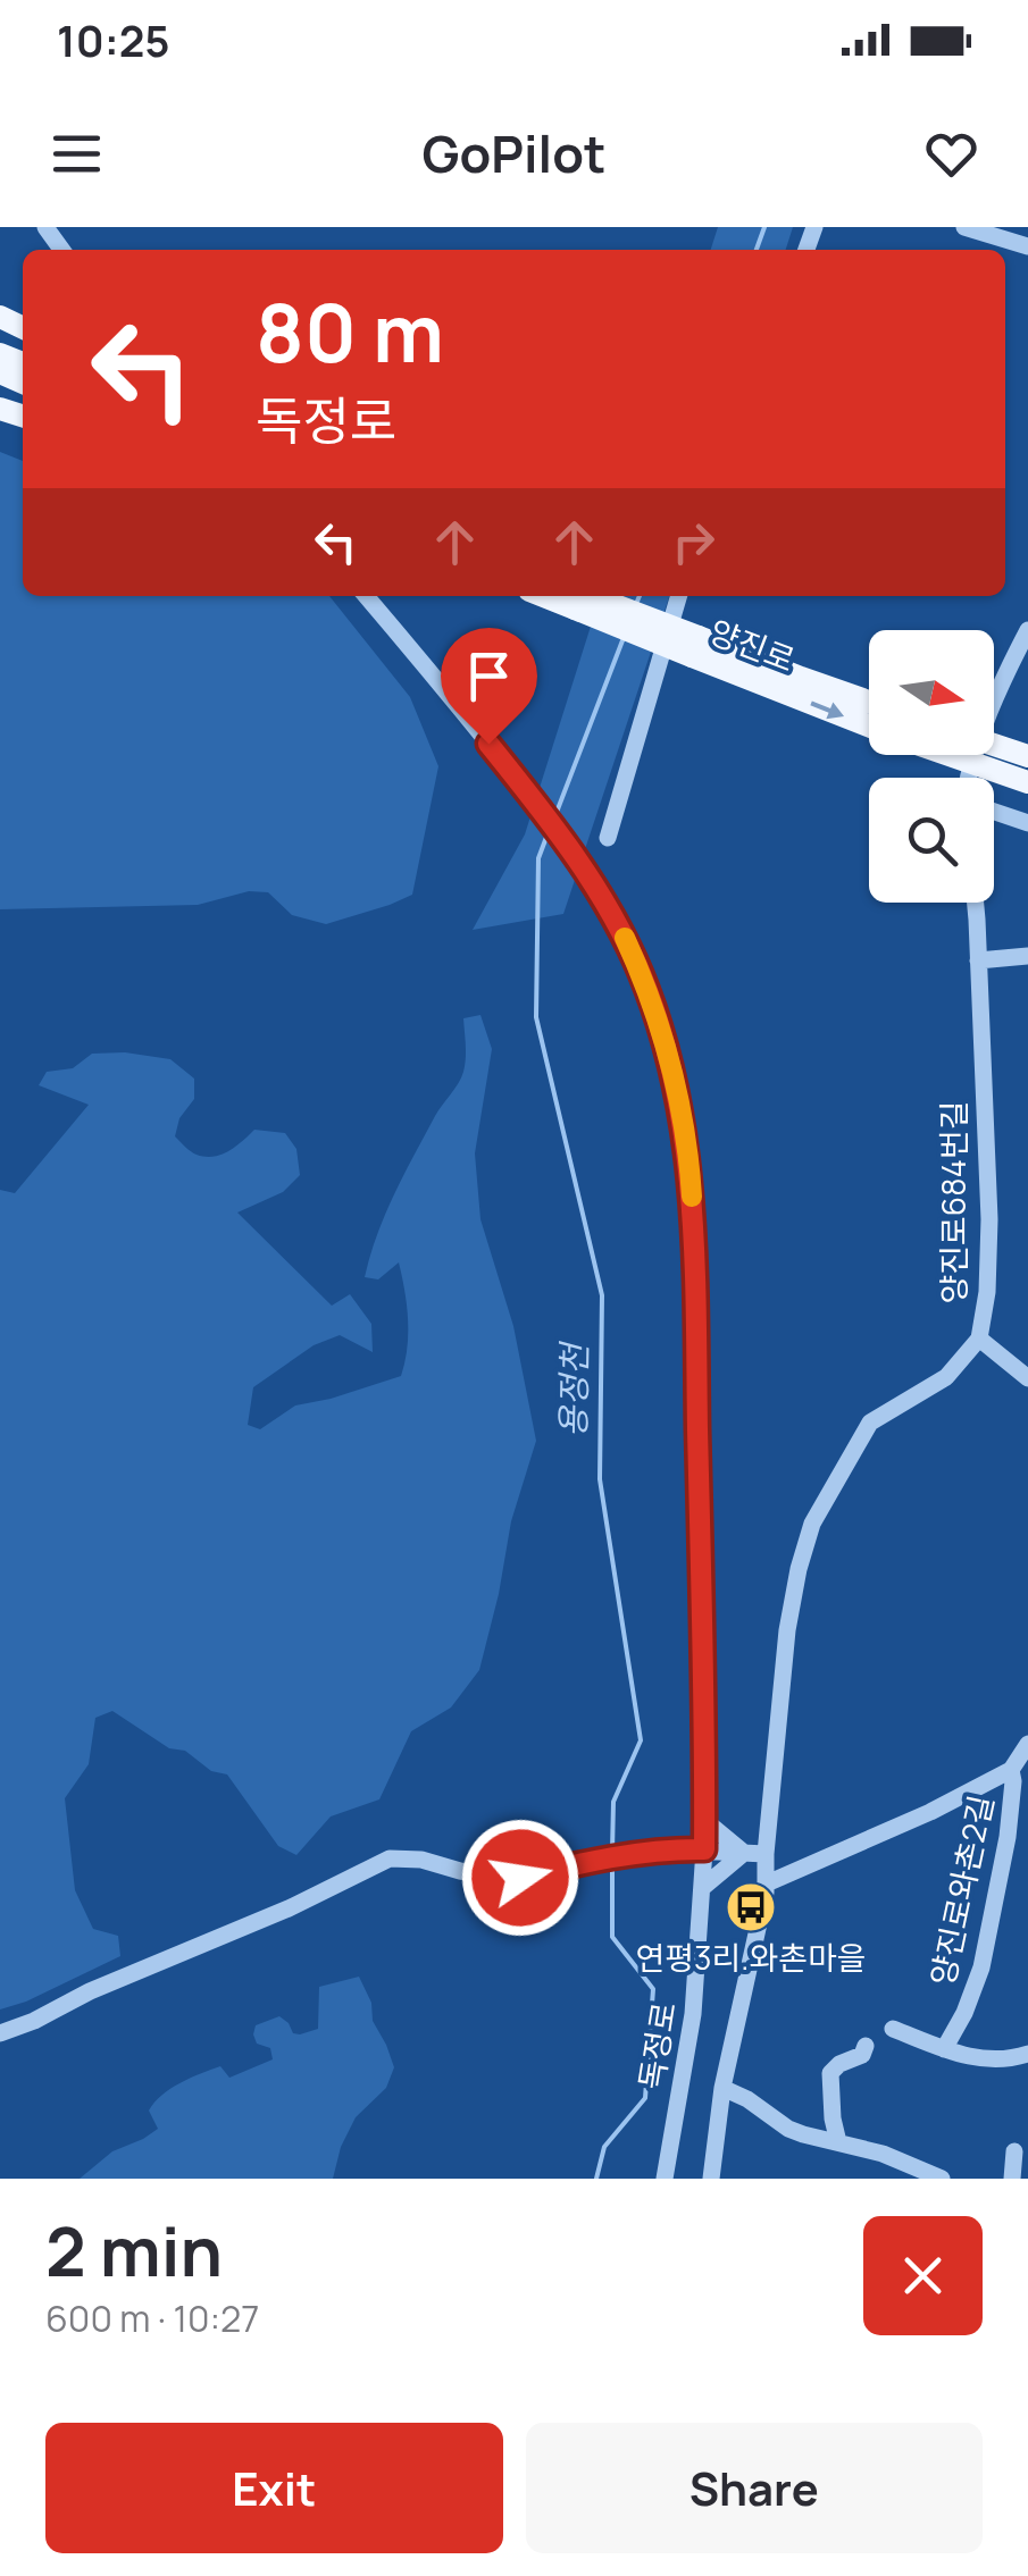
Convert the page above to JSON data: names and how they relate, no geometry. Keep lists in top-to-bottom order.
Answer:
{
  "streets": {
    "main road": ["양진로"],
    "street": ["양진로684번길", "양진로와촌2길", "독정로"]
  },
  "water": ["용정천"],
  "places": {
    "bus stop": ["연평3리.와촌마을"]
  },
  "north": "right",
  "page": {
    "status": "10:25",
    "header": "GoPilot",
    "turn": ["80 m", "독정로"],
    "heading": ["2 min", "600 m · 10:27"],
    "buttons": ["Exit", "Share"]
  }
}
